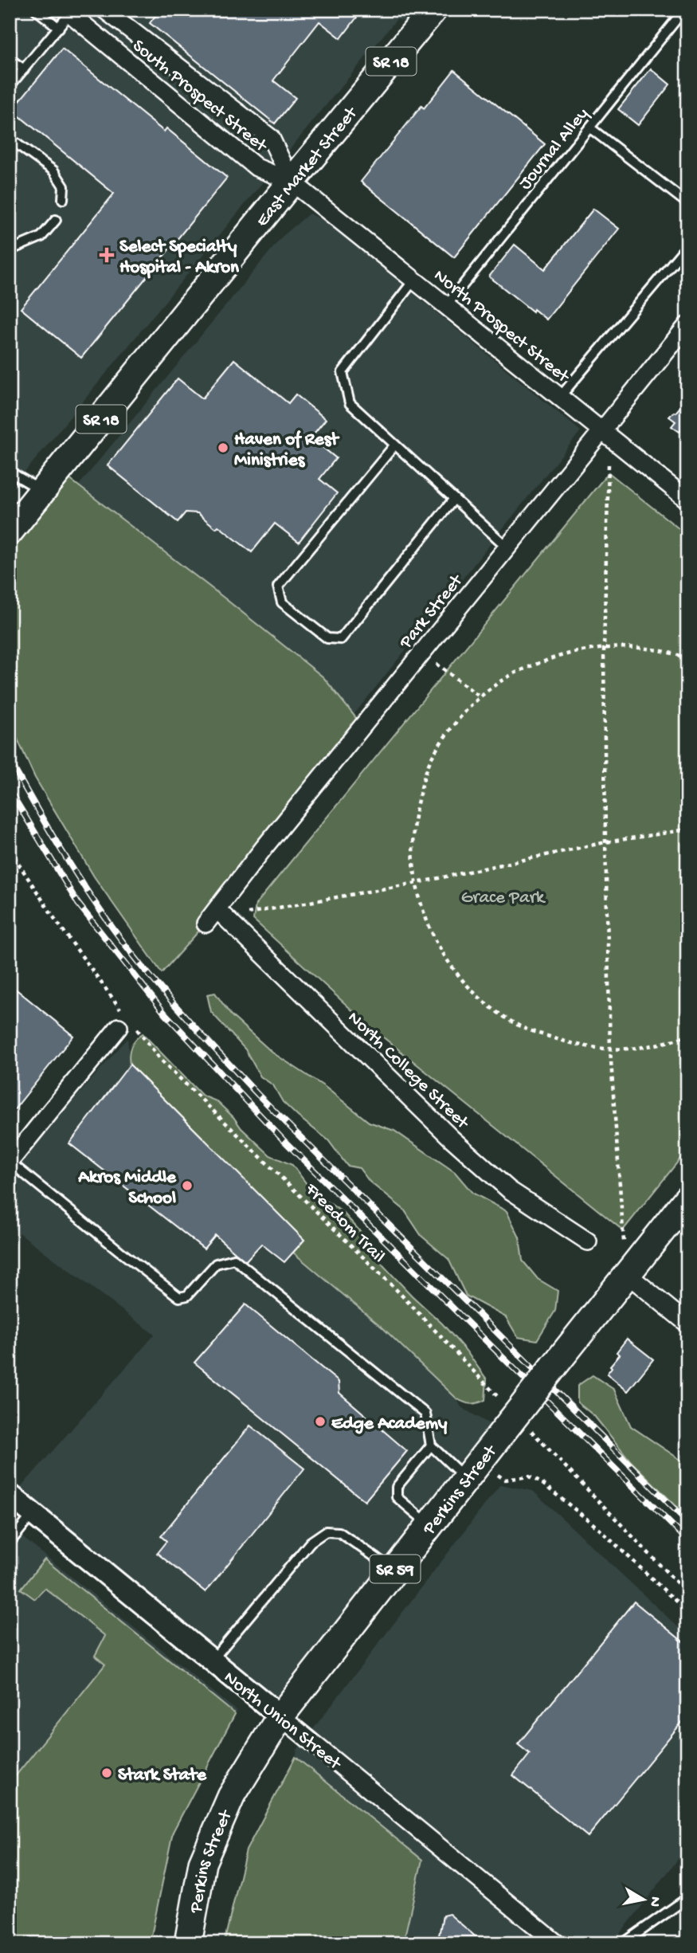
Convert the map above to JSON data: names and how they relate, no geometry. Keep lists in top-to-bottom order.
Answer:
{
  "streets": {
    "main road": [
      "SR 18",
      "East Market Street",
      "Perkins Street",
      "SR 59"
    ],
    "street": [
      "South Prospect Street",
      "North Prospect Street",
      "Park Street",
      "North College Street",
      "North Union Street"
    ],
    "lane": ["Journal Alley"],
    "path": ["Freedom Trail"]
  },
  "crossings": [
    ["South Prospect Street", "East Market Street"],
    ["South Prospect Street", "North Prospect Street"],
    ["Journal Alley", "North Prospect Street"],
    ["East Market Street", "North Prospect Street"],
    ["North Prospect Street", "Park Street"],
    ["Park Street", "North College Street"],
    ["Freedom Trail", "Perkins Street"],
    ["Perkins Street", "North Union Street"]
  ],
  "parks": ["Grace Park"],
  "places": {
    "health": ["Select Specialty Hospital - Akron"],
    "other": [
      "Haven of Rest Ministries",
      "Akros Middle School",
      "Edge Academy",
      "Stark State"
    ]
  },
  "north": "right"
}
